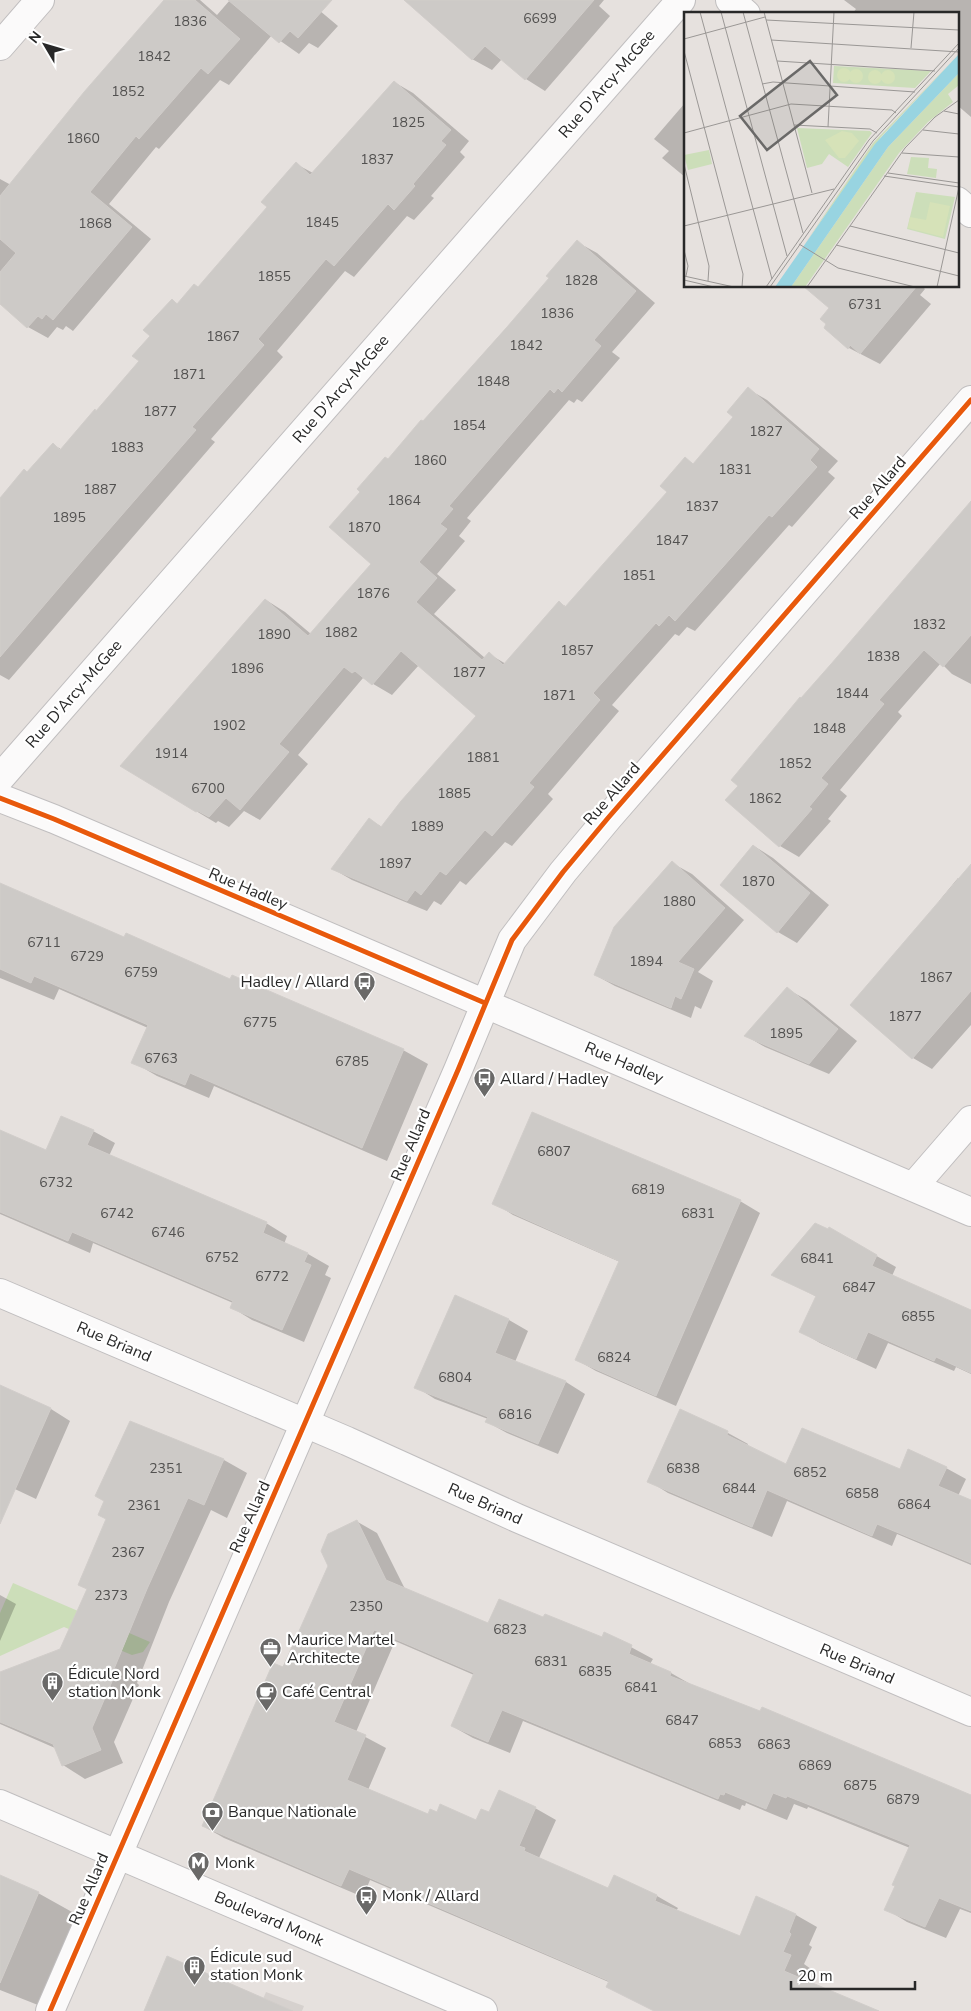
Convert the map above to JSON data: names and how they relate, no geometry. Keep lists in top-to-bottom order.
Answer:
{
  "streets": {
    "street": [
      "Rue D'Arcy-McGee",
      "Rue Allard",
      "Rue Hadley",
      "Rue Briand",
      "Boulevard Monk"
    ]
  },
  "crossings": [
    ["Rue Allard", "Rue Hadley"],
    ["Rue Allard", "Rue Briand"],
    ["Rue Allard", "Boulevard Monk"]
  ],
  "places": {
    "bus stop": ["Hadley / Allard", "Allard / Hadley", "Monk / Allard"],
    "office": ["Maurice Martel Architecte"],
    "building": ["Édicule Nord station Monk", "Édicule sud station Monk"],
    "cafe": ["Café Central"],
    "bank": ["Banque Nationale"],
    "metro station": ["Monk"]
  },
  "house_numbers": [
    "6699",
    "1836",
    "1842",
    "1852",
    "1825",
    "1860",
    "1837",
    "1845",
    "1868",
    "1855",
    "1828",
    "6731",
    "1836",
    "1867",
    "1842",
    "1871",
    "1848",
    "1877",
    "1854",
    "1827",
    "1883",
    "1860",
    "1831",
    "1887",
    "1864",
    "1837",
    "1895",
    "1870",
    "1847",
    "1851",
    "1876",
    "1832",
    "1882",
    "1890",
    "1857",
    "1838",
    "1896",
    "1877",
    "1844",
    "1871",
    "1902",
    "1848",
    "1914",
    "1881",
    "1852",
    "6700",
    "1885",
    "1862",
    "1889",
    "1897",
    "1870",
    "1880",
    "6711",
    "6729",
    "1894",
    "6759",
    "1867",
    "1877",
    "6775",
    "1895",
    "6763",
    "6785",
    "6807",
    "6732",
    "6819",
    "6742",
    "6831",
    "6746",
    "6752",
    "6841",
    "6772",
    "6847",
    "6855",
    "6824",
    "6804",
    "6816",
    "2351",
    "6838",
    "6852",
    "6844",
    "6858",
    "6864",
    "2361",
    "2367",
    "2373",
    "2350",
    "6823",
    "6831",
    "6835",
    "6841",
    "6847",
    "6853",
    "6863",
    "6869",
    "6875",
    "6879"
  ],
  "scale_bar": "20 m",
  "north": "top left"
}
